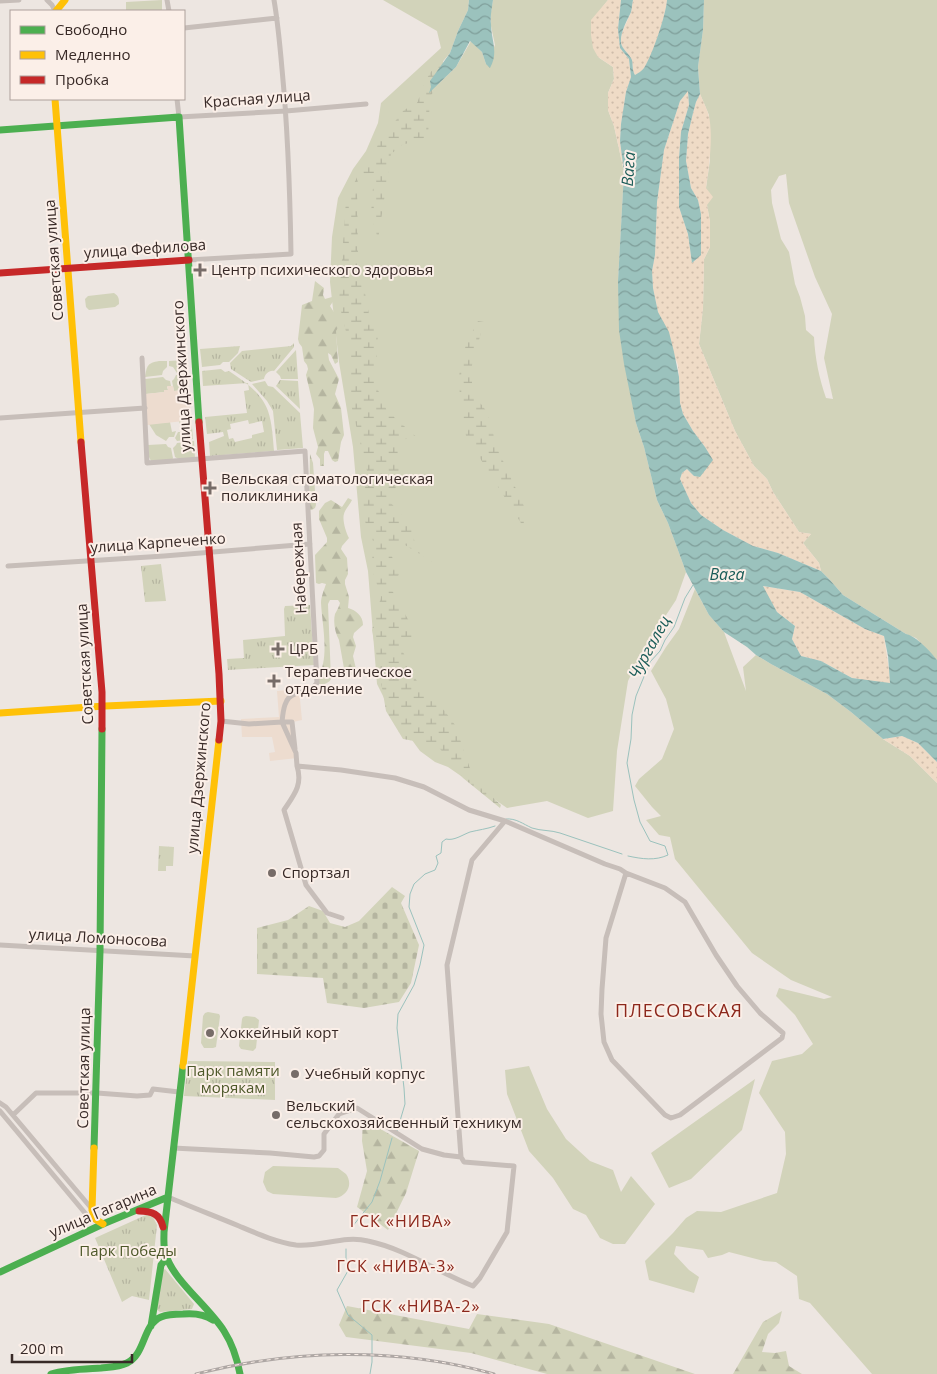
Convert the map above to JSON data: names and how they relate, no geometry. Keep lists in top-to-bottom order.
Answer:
{
  "streets": {
    "main road": [
      "Красная улица",
      "улица Фефилова",
      "Советская улица",
      "улица Дзержинского",
      "улица Гагарина"
    ],
    "street": ["улица Карпеченко", "Набережная", "улица Ломоносова"]
  },
  "crossings": [
    ["Красная улица", "улица Фефилова"],
    ["Красная улица", "Советская улица"],
    ["Красная улица", "улица Дзержинского"],
    ["улица Фефилова", "Советская улица"],
    ["улица Фефилова", "улица Дзержинского"],
    ["Советская улица", "улица Карпеченко"],
    ["Советская улица", "улица Ломоносова"],
    ["Советская улица", "улица Гагарина"],
    ["улица Дзержинского", "улица Карпеченко"],
    ["улица Дзержинского", "Набережная"],
    ["улица Дзержинского", "улица Ломоносова"],
    ["улица Дзержинского", "улица Гагарина"],
    ["улица Карпеченко", "Набережная"]
  ],
  "districts": [
    "ПЛЕСОВСКАЯ",
    "ГСК «НИВА»",
    "ГСК «НИВА-3»",
    "ГСК «НИВА-2»"
  ],
  "water": ["Вага", "Чургалец"],
  "parks": ["Парк памяти морякам", "Парк Победы"],
  "places": {
    "health": [
      "Центр психического здоровья",
      "Вельская стоматологическая поликлиника",
      "ЦРБ",
      "Терапевтическое отделение"
    ],
    "other": [
      "Спортзал",
      "Хоккейный корт",
      "Учебный корпус",
      "Вельский сельскохозяйсвенный техникум"
    ]
  },
  "legend": ["Свободно", "Медленно", "Пробка"],
  "scale_bar": "200 m"
}
